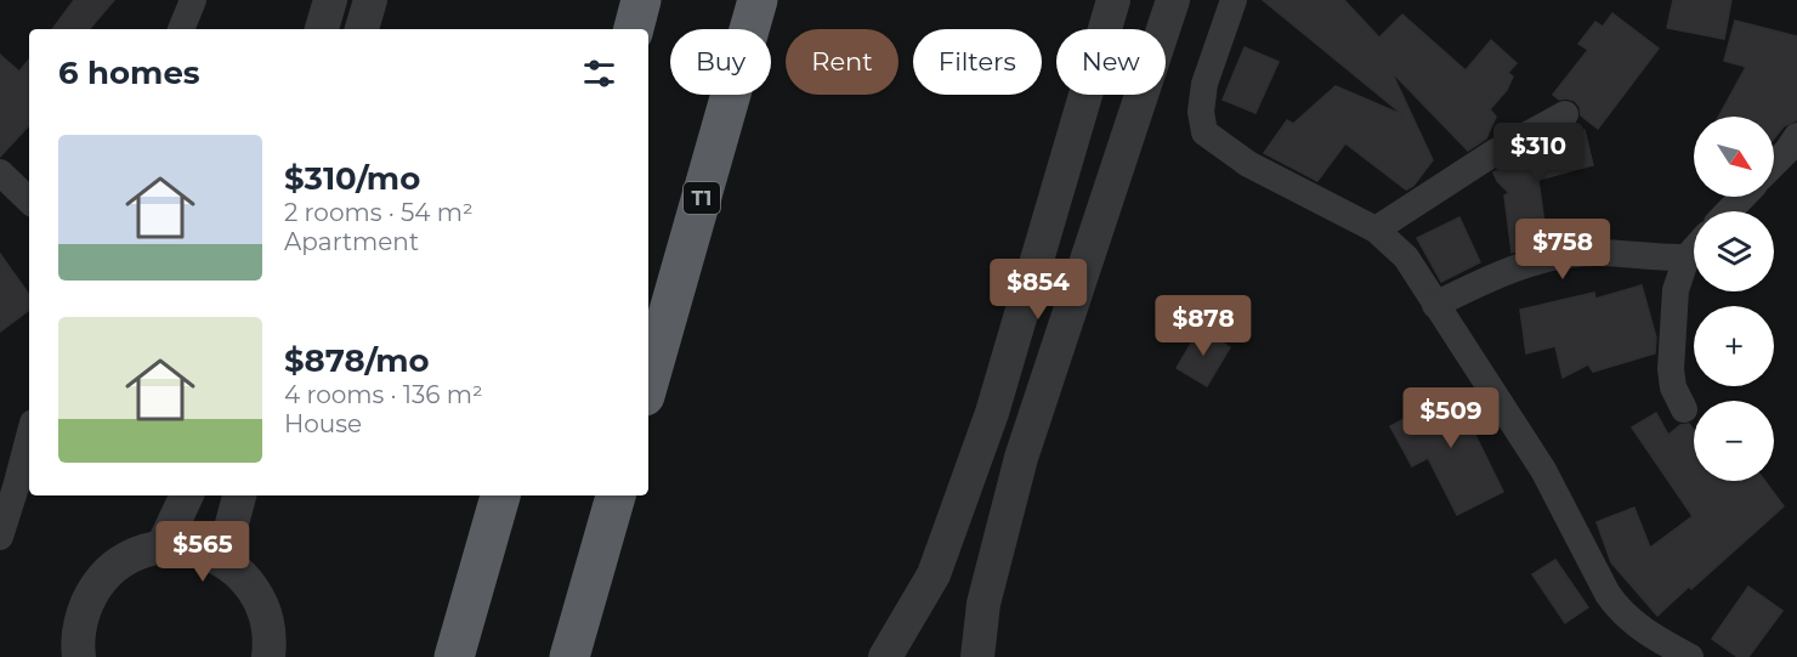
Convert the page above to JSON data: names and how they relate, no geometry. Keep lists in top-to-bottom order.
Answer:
{
  "streets": {
    "highway": ["T1"]
  },
  "north": "bottom right",
  "page": {
    "chip": [
      "Buy",
      "Rent",
      "Filters",
      "New"
    ],
    "heading": "6 homes",
    "map_buttons": ["+", "−"],
    "list": [
      {
        "name": "$310/mo",
        "note": "2 rooms · 54 m² · Apartment"
      },
      {
        "name": "$878/mo",
        "note": "4 rooms · 136 m² · House"
      }
    ],
    "price": [
      "$310",
      "$758",
      "$854",
      "$878",
      "$509",
      "$565"
    ]
  }
}
